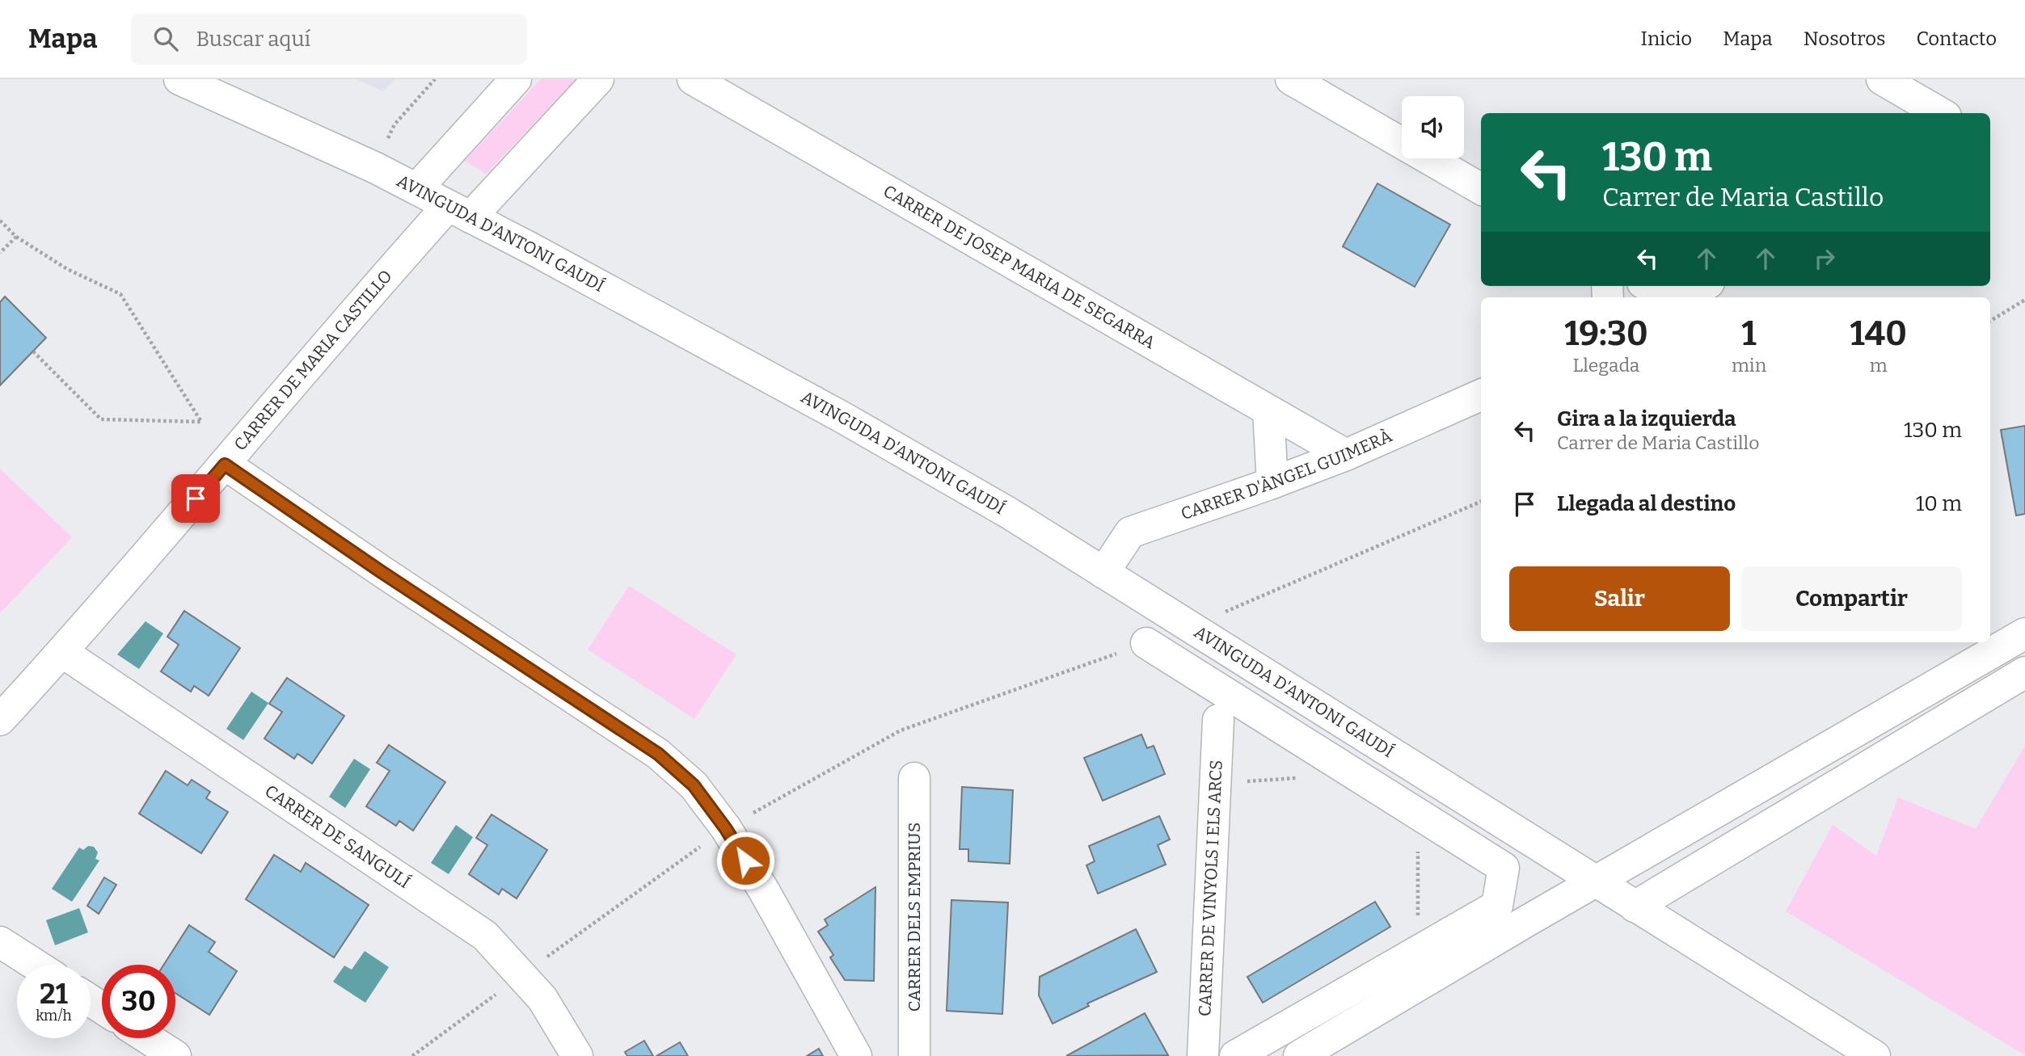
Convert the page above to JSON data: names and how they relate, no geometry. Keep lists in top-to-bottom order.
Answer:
{
  "streets": {
    "street": [
      "AVINGUDA D'ANTONI GAUDÍ",
      "CARRER DE JOSEP MARIA DE SEGARRA",
      "CARRER DE MARIA CASTILLO",
      "CARRER D'ÀNGEL GUIMERÀ",
      "CARRER DE SANGULÍ",
      "CARRER DE VINYOLS I ELS ARCS",
      "CARRER DELS EMPRIUS"
    ]
  },
  "crossings": [
    ["AVINGUDA D'ANTONI GAUDÍ", "CARRER DE MARIA CASTILLO"],
    ["AVINGUDA D'ANTONI GAUDÍ", "CARRER D'ÀNGEL GUIMERÀ"],
    ["CARRER DE JOSEP MARIA DE SEGARRA", "CARRER D'ÀNGEL GUIMERÀ"],
    ["CARRER DE MARIA CASTILLO", "CARRER DE SANGULÍ"]
  ],
  "page": {
    "header": "Mapa",
    "search": "Buscar aquí",
    "nav": [
      "Inicio",
      "Mapa",
      "Nosotros",
      "Contacto"
    ],
    "turn": ["130 m", "Carrer de Maria Castillo"],
    "eta": [
      "19:30",
      "Llegada",
      "1",
      "min",
      "140",
      "m"
    ],
    "list": [
      {
        "name": "Gira a la izquierda",
        "note": "Carrer de Maria Castillo",
        "value": "130 m"
      },
      {
        "name": "Llegada al destino",
        "value": "10 m"
      }
    ],
    "buttons": ["Salir", "Compartir"],
    "speed": "21 km/h",
    "limit": "30"
  }
}
